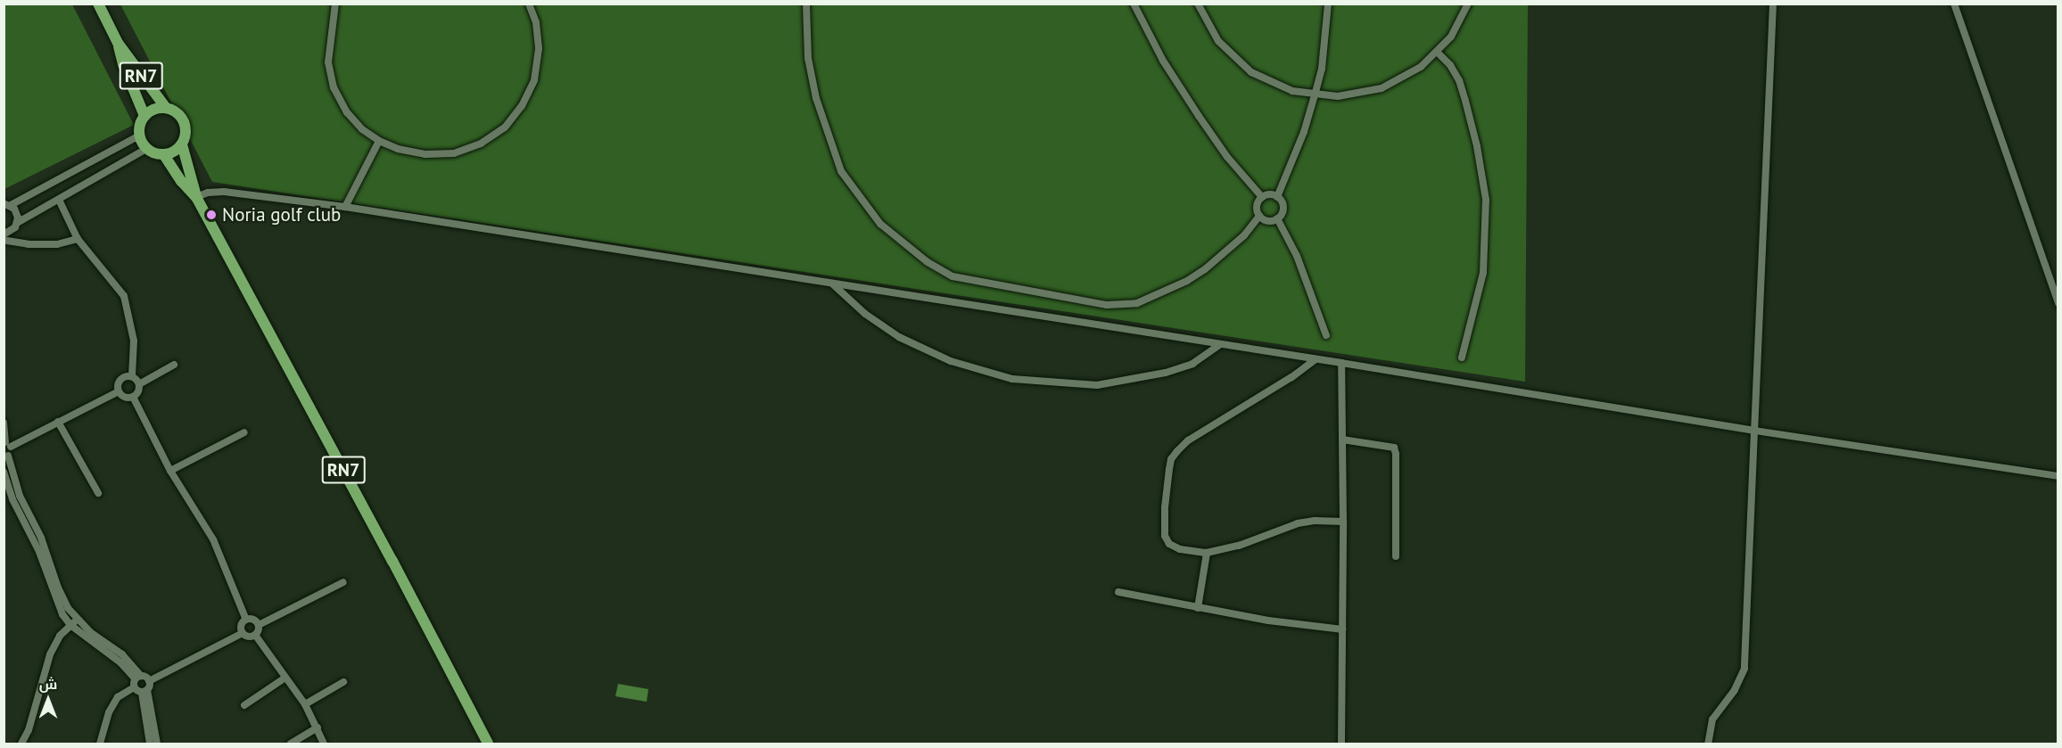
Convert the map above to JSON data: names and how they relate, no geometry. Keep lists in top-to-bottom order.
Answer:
{
  "streets": {
    "main road": ["RN7"]
  },
  "places": ["Noria golf club"],
  "north": "top"
}
